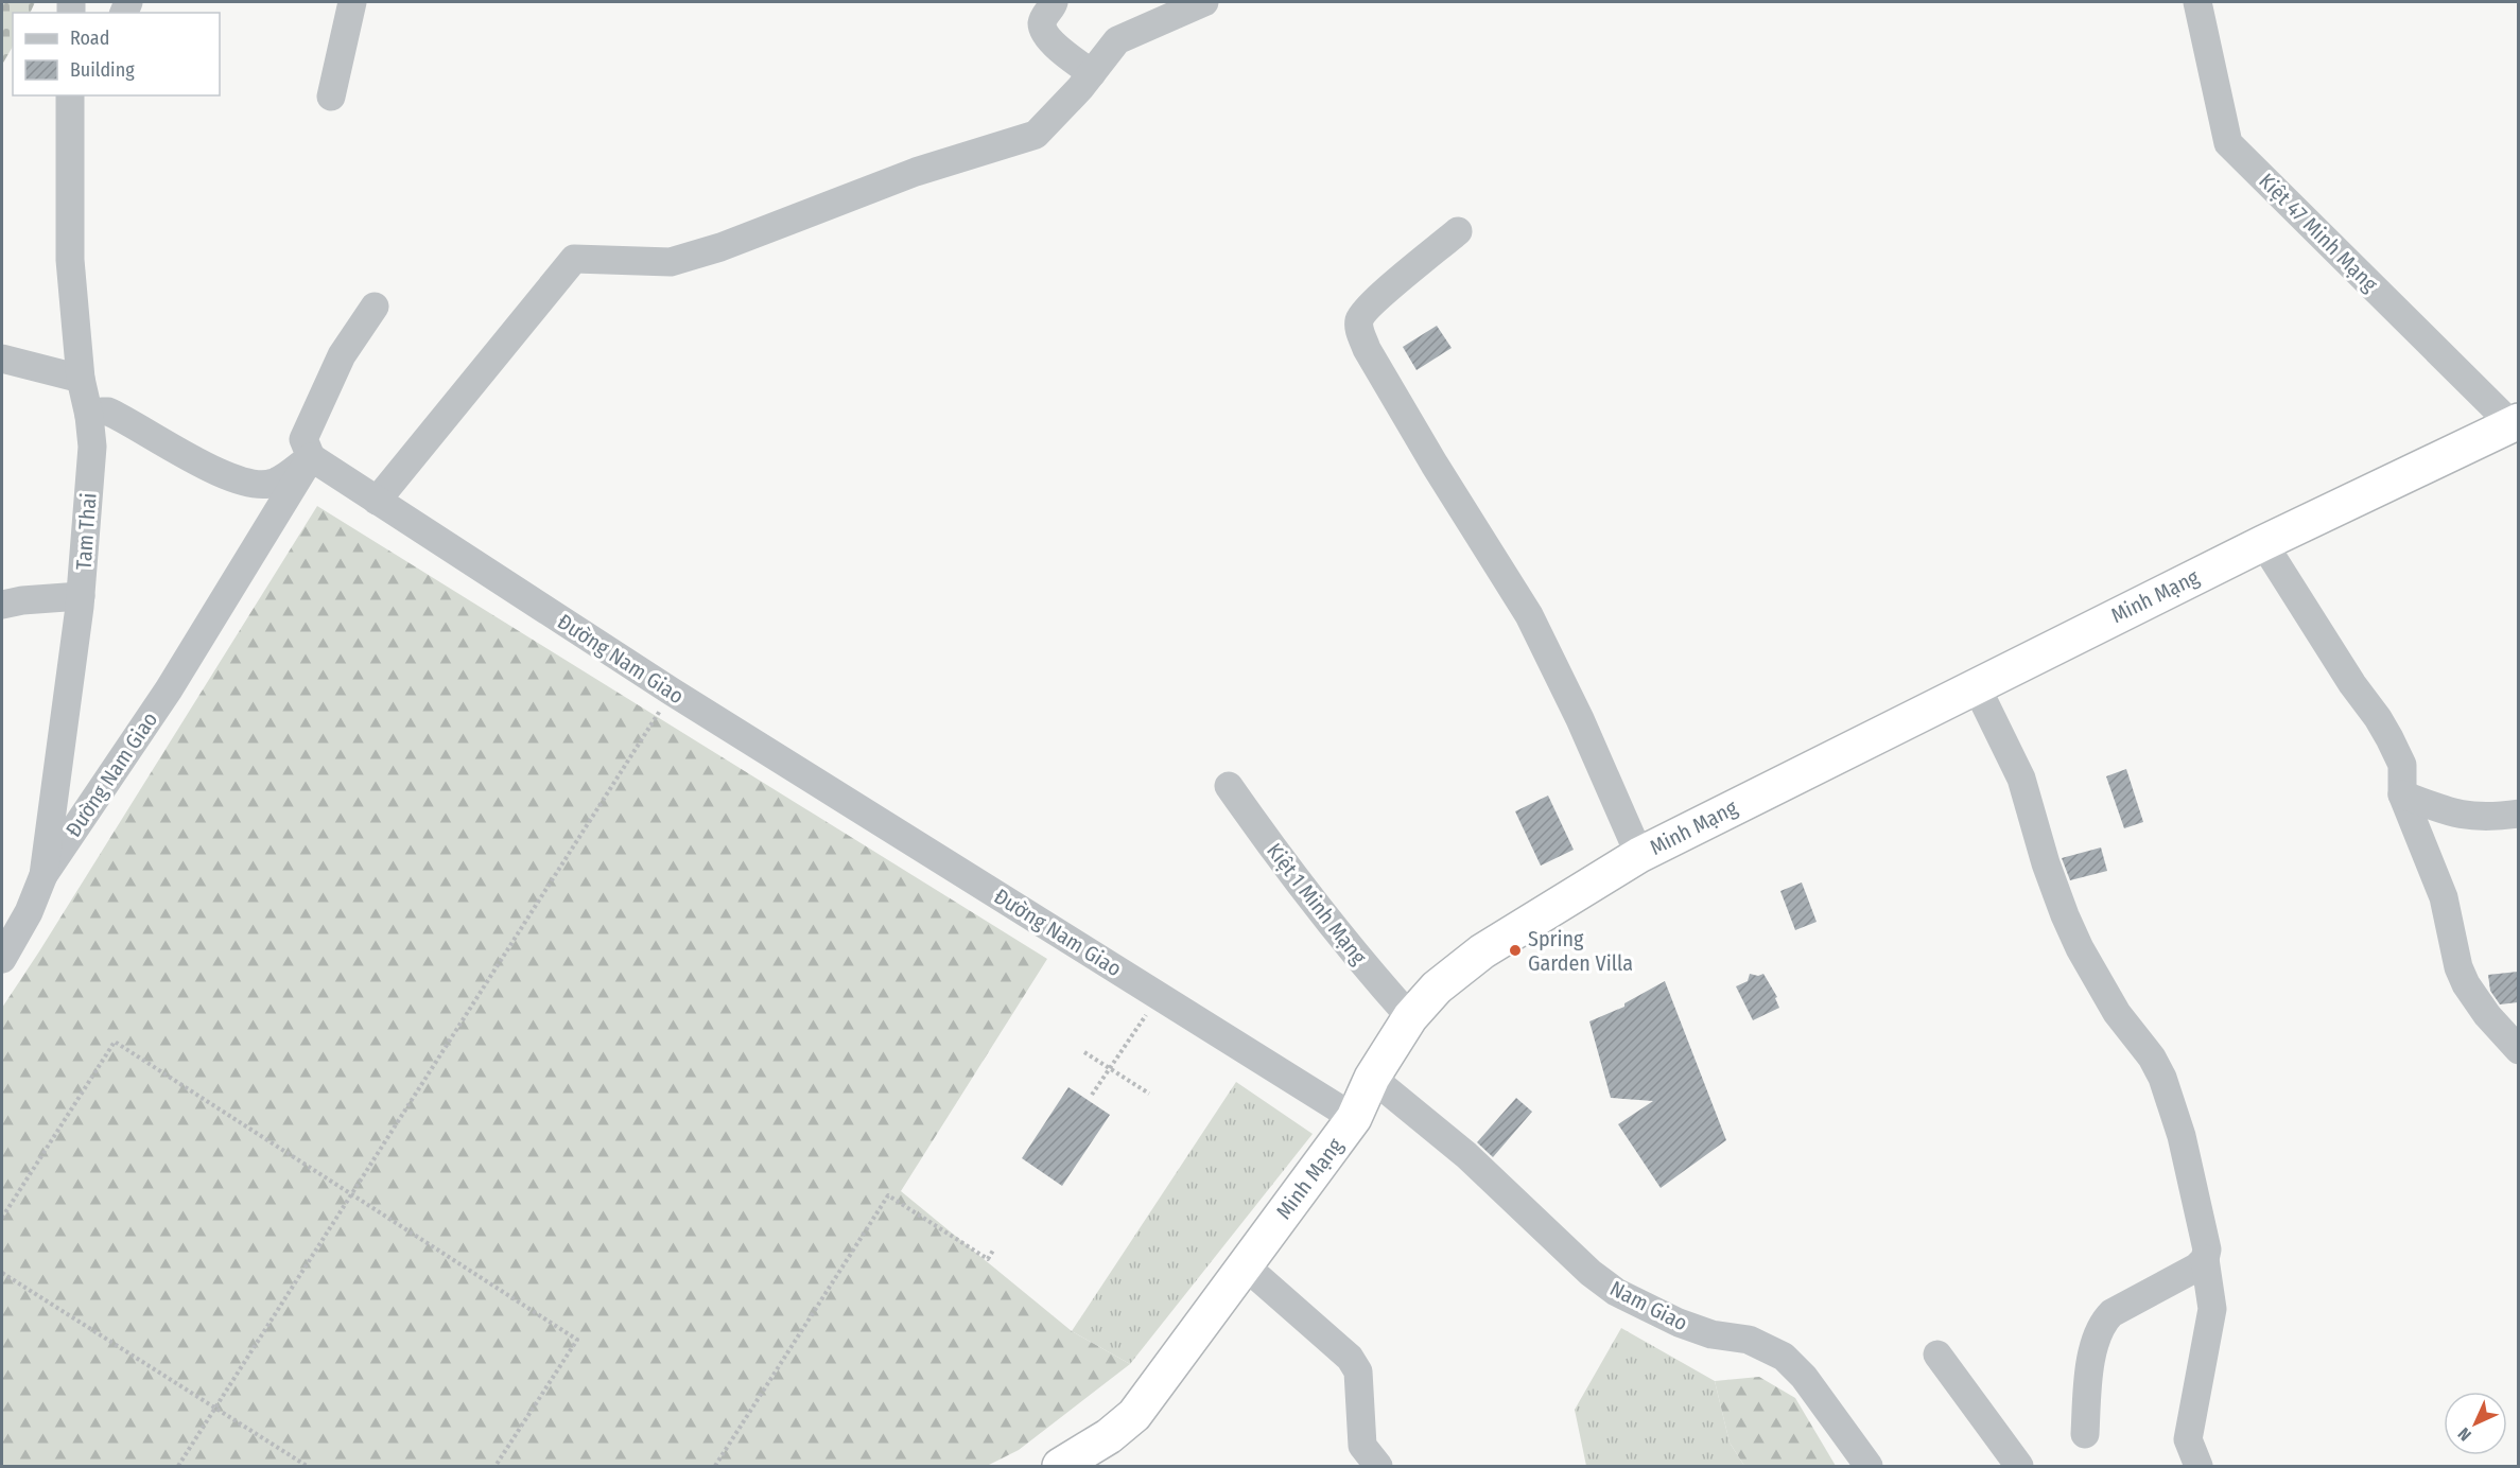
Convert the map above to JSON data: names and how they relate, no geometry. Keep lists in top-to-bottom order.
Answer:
{
  "streets": {
    "highway": ["Minh Mạng"],
    "street": [
      "Kiệt 47 Minh Mạng",
      "Tam Thai",
      "Đường Nam Giao",
      "Kiệt 1 Minh Mạng",
      "Nam Giao"
    ]
  },
  "crossings": [
    ["Kiệt 47 Minh Mạng", "Minh Mạng"],
    ["Tam Thai", "Đường Nam Giao"],
    ["Minh Mạng", "Đường Nam Giao"],
    ["Minh Mạng", "Kiệt 1 Minh Mạng"],
    ["Minh Mạng", "Nam Giao"]
  ],
  "places": ["Spring Garden Villa"],
  "legend": ["Road", "Building"],
  "north": "bottom left"
}
